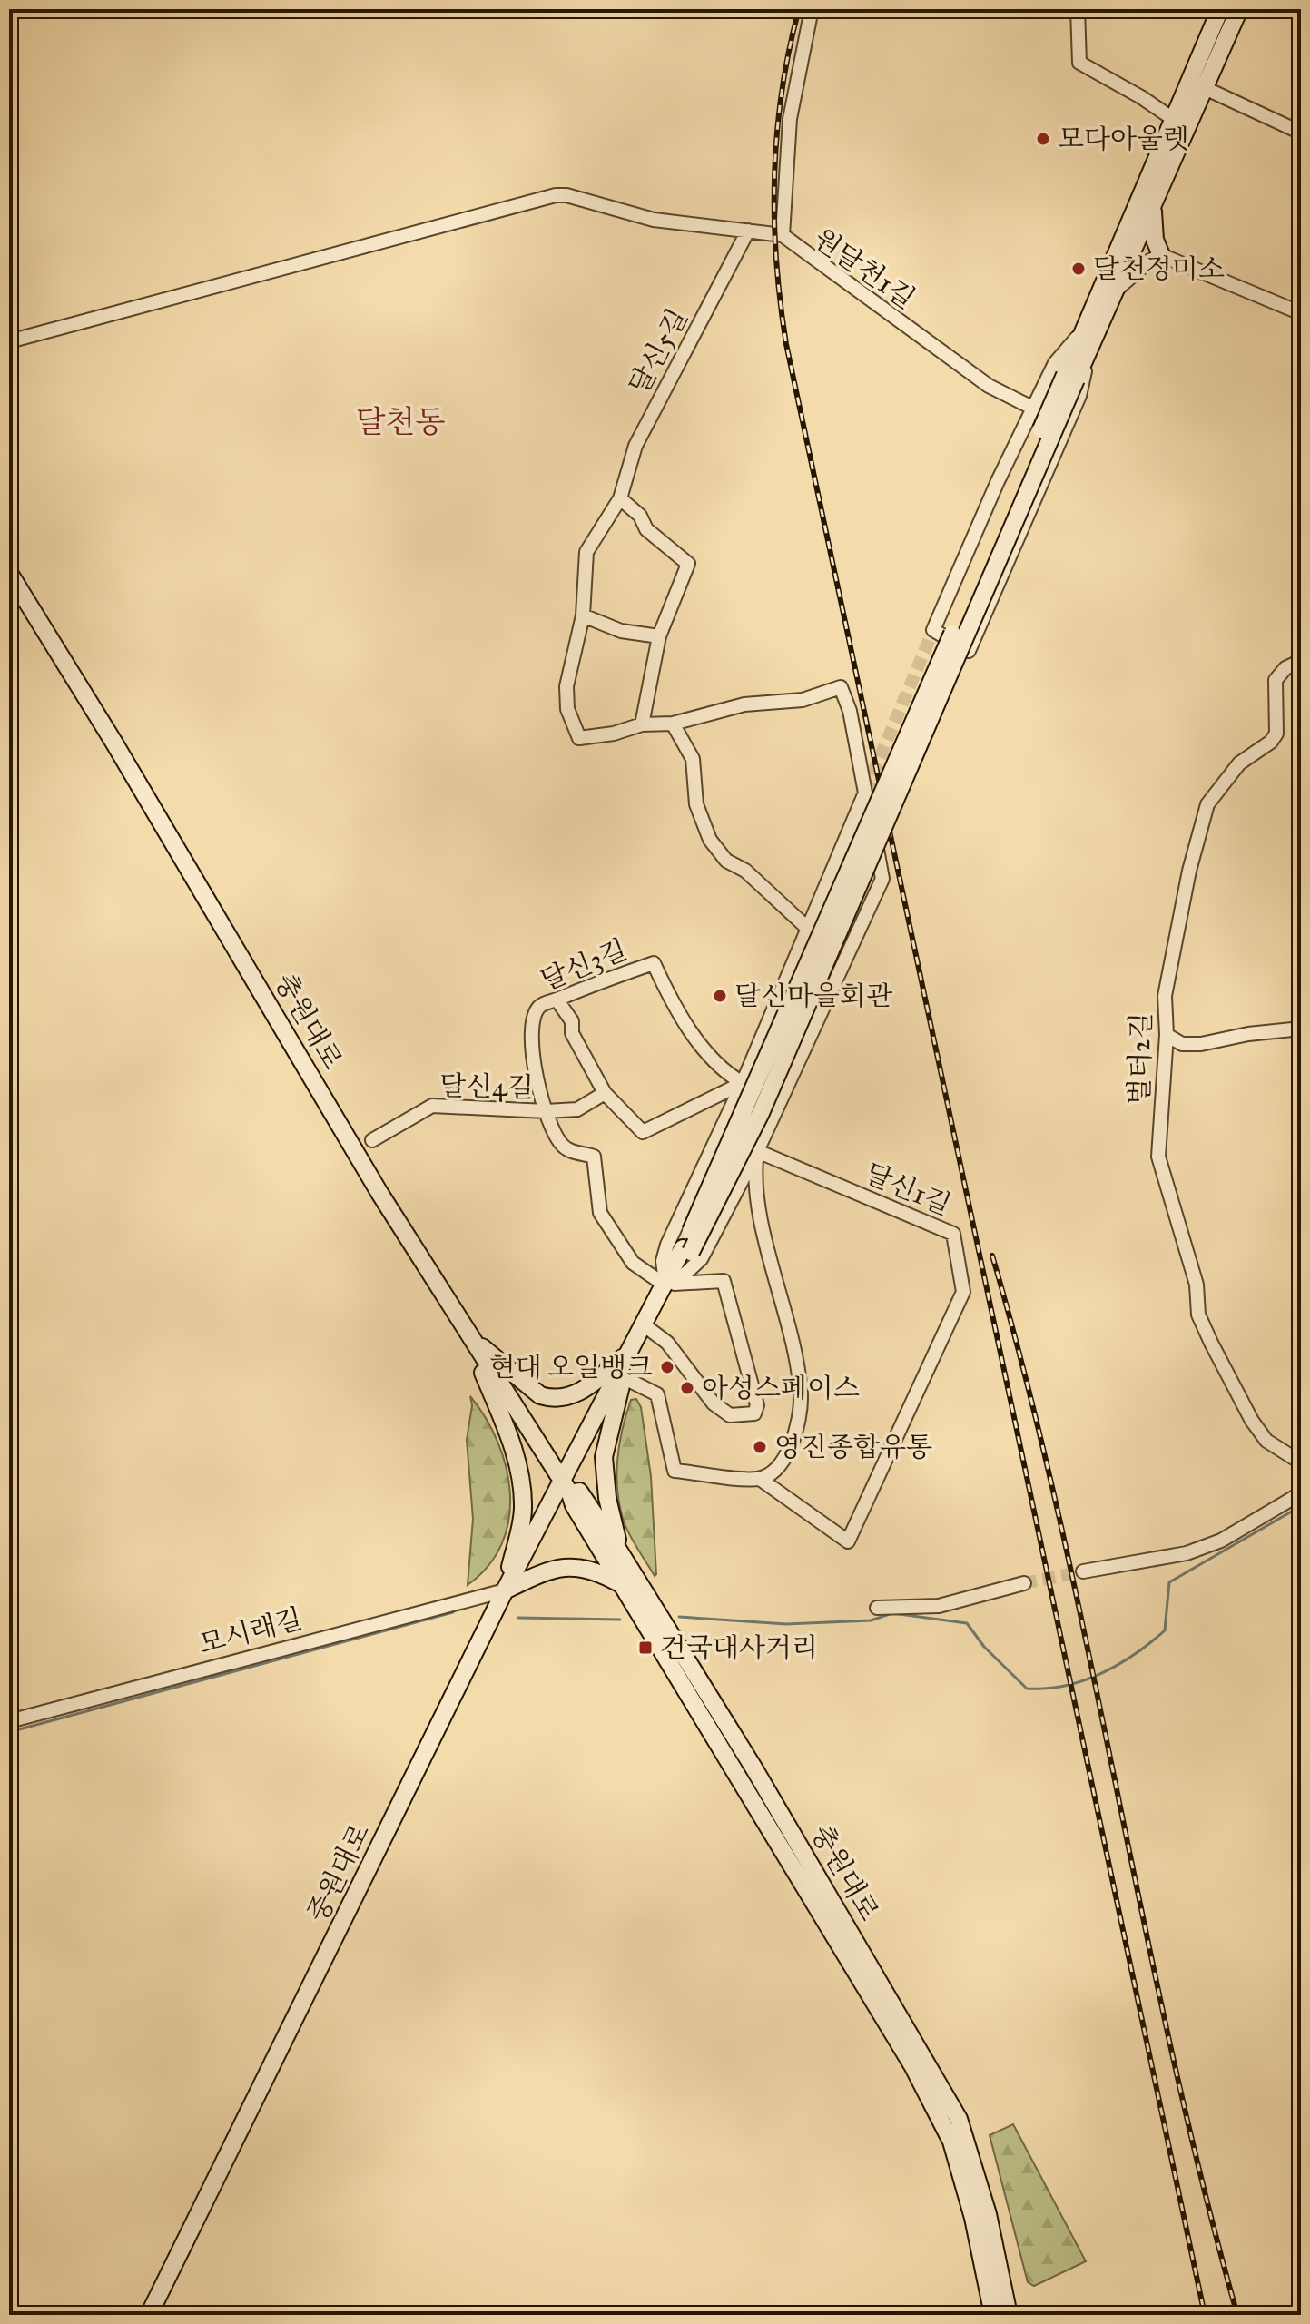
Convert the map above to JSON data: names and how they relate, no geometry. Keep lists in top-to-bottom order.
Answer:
{
  "streets": {
    "street": [
      "원달천1길",
      "달신5길",
      "달신3길",
      "충원대로",
      "벌터2길",
      "달신4길",
      "달신1길",
      "모시래길",
      "중원대로"
    ]
  },
  "crossings": [
    ["달신3길", "달신4길"],
    ["달신3길", "중원대로"],
    ["충원대로", "중원대로"],
    ["달신1길", "중원대로"],
    ["모시래길", "중원대로"]
  ],
  "districts": ["달천동"],
  "places": {
    "other": [
      "모다아울렛",
      "달천정미소",
      "달신마을회관",
      "현대 오일뱅크",
      "아성스페이스",
      "영진종합유통"
    ],
    "transit": ["건국대사거리"]
  }
}
